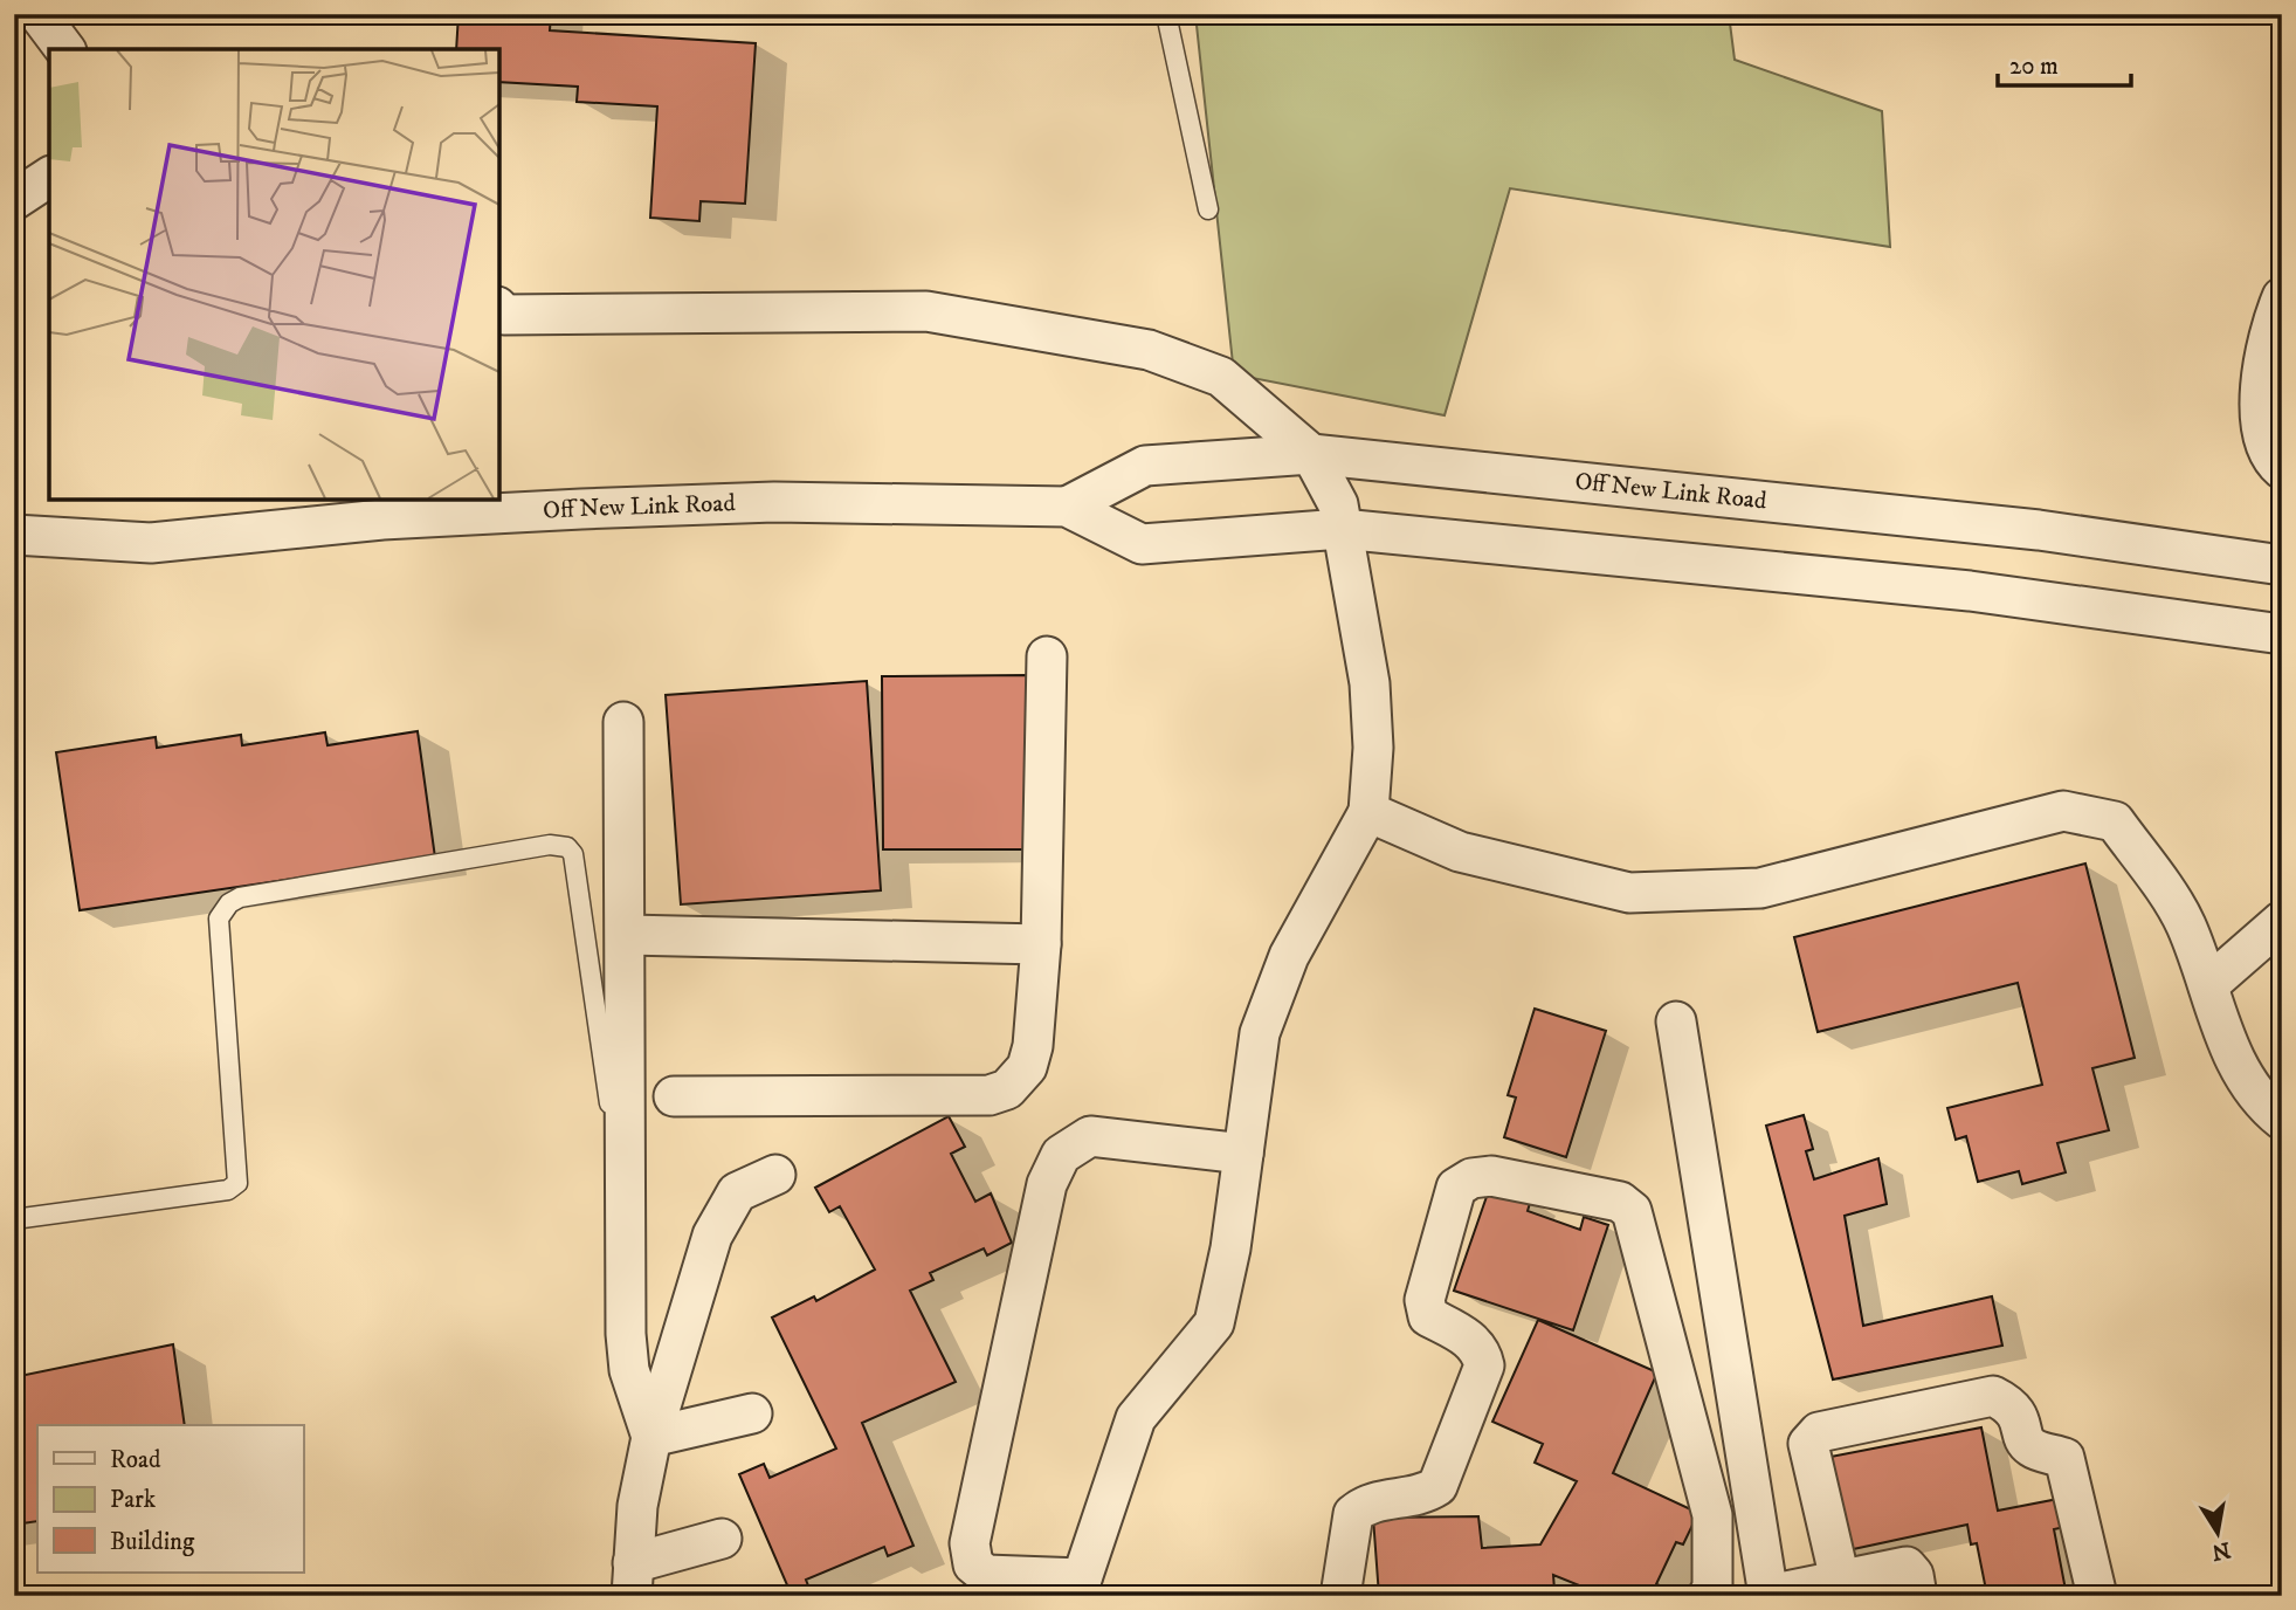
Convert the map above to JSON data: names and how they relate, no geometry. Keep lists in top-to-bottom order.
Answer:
{
  "streets": {
    "street": ["Off New Link Road"]
  },
  "legend": ["Road", "Park", "Building"],
  "scale_bar": "20 m",
  "north": "bottom"
}
